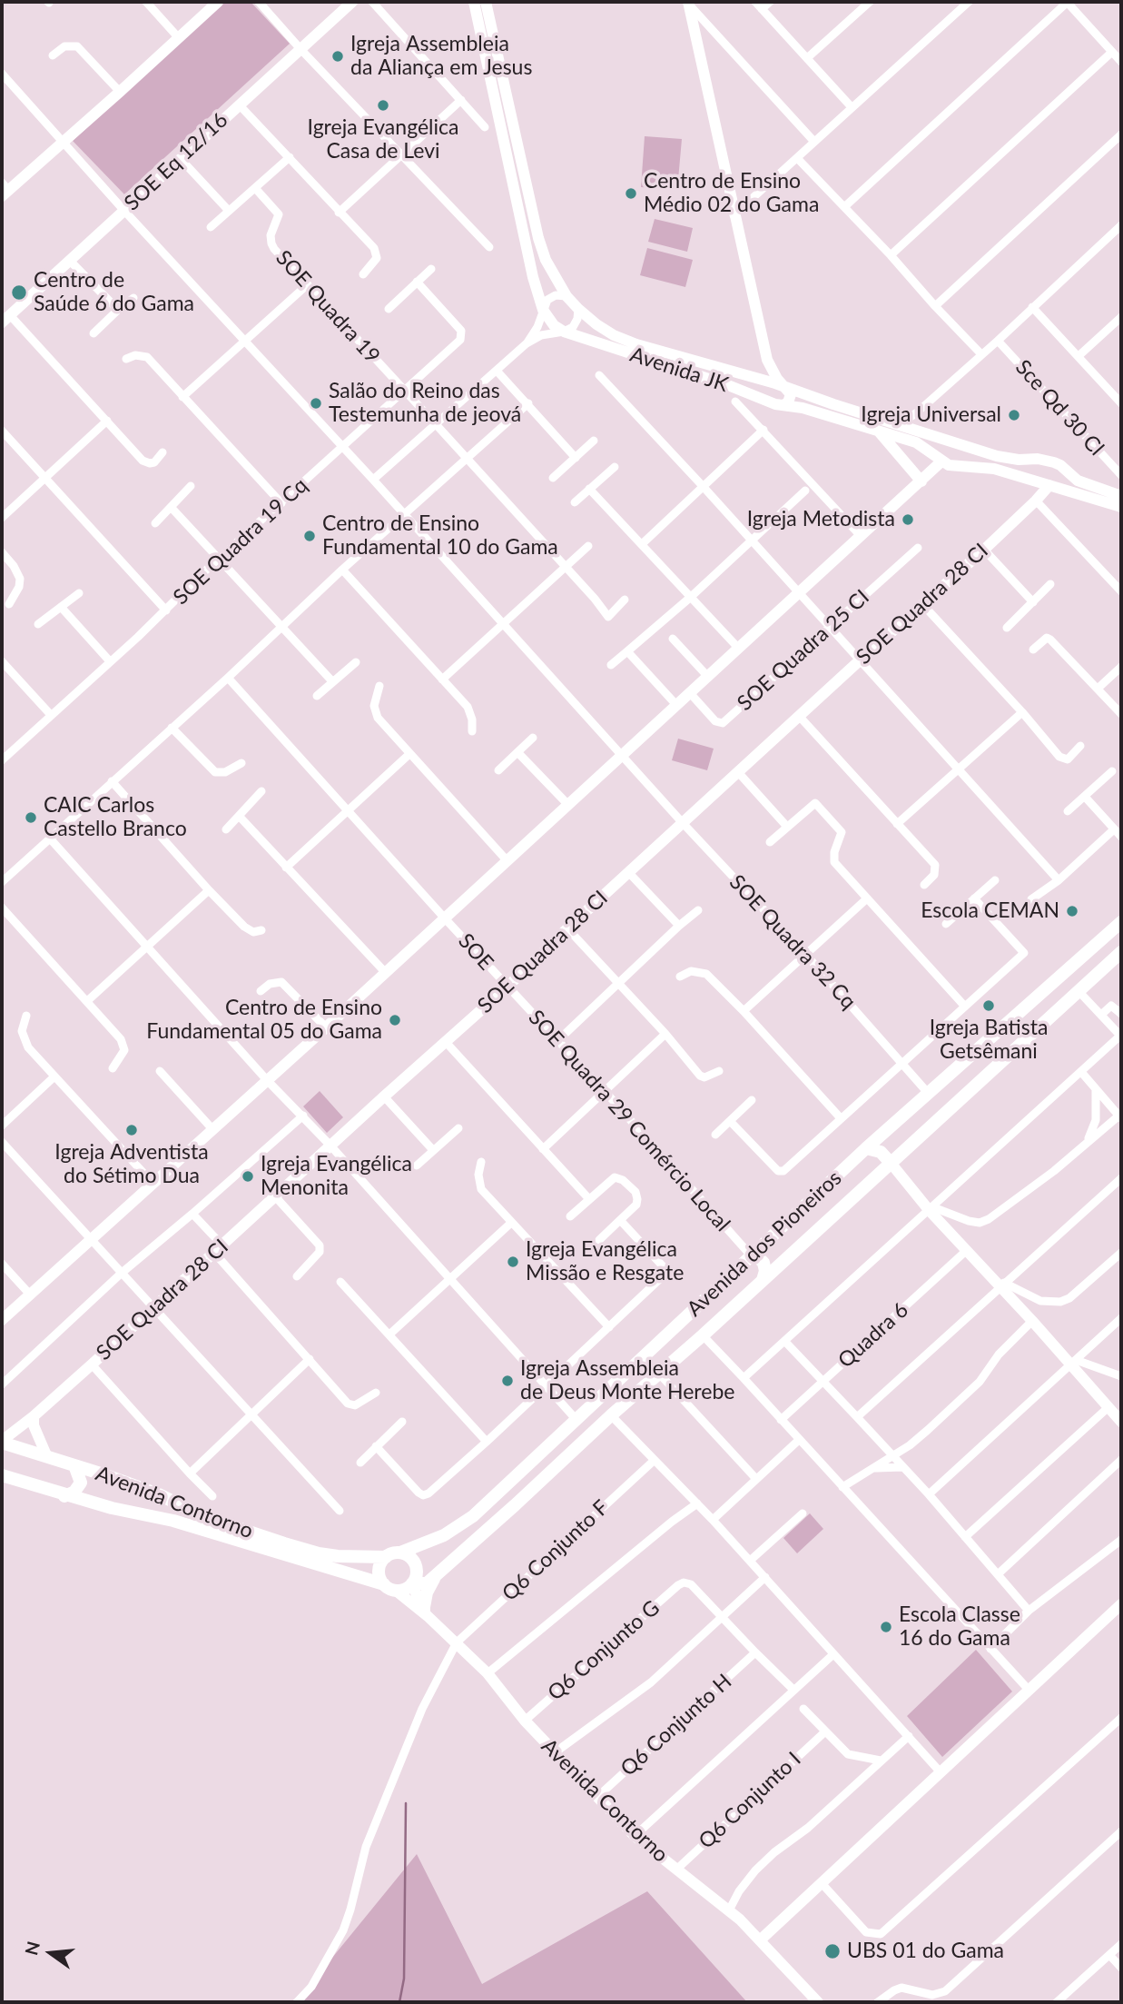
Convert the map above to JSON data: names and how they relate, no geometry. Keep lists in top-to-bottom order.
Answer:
{
  "streets": {
    "main road": ["Avenida dos Pioneiros", "Avenida Contorno"],
    "street": [
      "SOE Eq 12/16",
      "SOE Quadra 19",
      "Avenida JK",
      "Sce Qd 30 Cl",
      "SOE Quadra 19 Cq",
      "SOE Quadra 28 CI",
      "SOE Quadra 25 CI",
      "SOE Quadra 32 Cq",
      "SOE",
      "SOE Quadra 29 Comércio Local",
      "Quadra 6",
      "Q6 Conjunto F",
      "Q6 Conjunto G",
      "Q6 Conjunto H",
      "Q6 Conjunto I"
    ]
  },
  "crossings": [
    ["Avenida JK", "SOE Quadra 28 CI"],
    ["SOE Quadra 28 CI", "SOE Quadra 32 Cq"],
    ["SOE Quadra 28 CI", "SOE"],
    ["SOE Quadra 28 CI", "SOE Quadra 29 Comércio Local"],
    ["SOE Quadra 28 CI", "Avenida Contorno"],
    ["SOE Quadra 32 Cq", "Avenida dos Pioneiros"],
    ["SOE", "SOE Quadra 29 Comércio Local"],
    ["SOE Quadra 29 Comércio Local", "Avenida dos Pioneiros"],
    ["Avenida dos Pioneiros", "Avenida Contorno"],
    ["Avenida Contorno", "Q6 Conjunto F"],
    ["Avenida Contorno", "Q6 Conjunto G"],
    ["Avenida Contorno", "Q6 Conjunto H"],
    ["Avenida Contorno", "Q6 Conjunto I"]
  ],
  "places": [
    "Igreja Assembleia da Aliança em Jesus",
    "Igreja Evangélica Casa de Levi",
    "Centro de Ensino Médio 02 do Gama",
    "Centro de Saúde 6 do Gama",
    "Salão do Reino das Testemunha de jeová",
    "Igreja Universal",
    "Igreja Metodista",
    "Centro de Ensino Fundamental 10 do Gama",
    "CAIC Carlos Castello Branco",
    "Escola CEMAN",
    "Igreja Batista Getsêmani",
    "Centro de Ensino Fundamental 05 do Gama",
    "Igreja Adventista do Sétimo Dua",
    "Igreja Evangélica Menonita",
    "Igreja Evangélica Missão e Resgate",
    "Igreja Assembleia de Deus Monte Herebe",
    "Escola Classe 16 do Gama",
    "UBS 01 do Gama"
  ],
  "north": "left"
}
